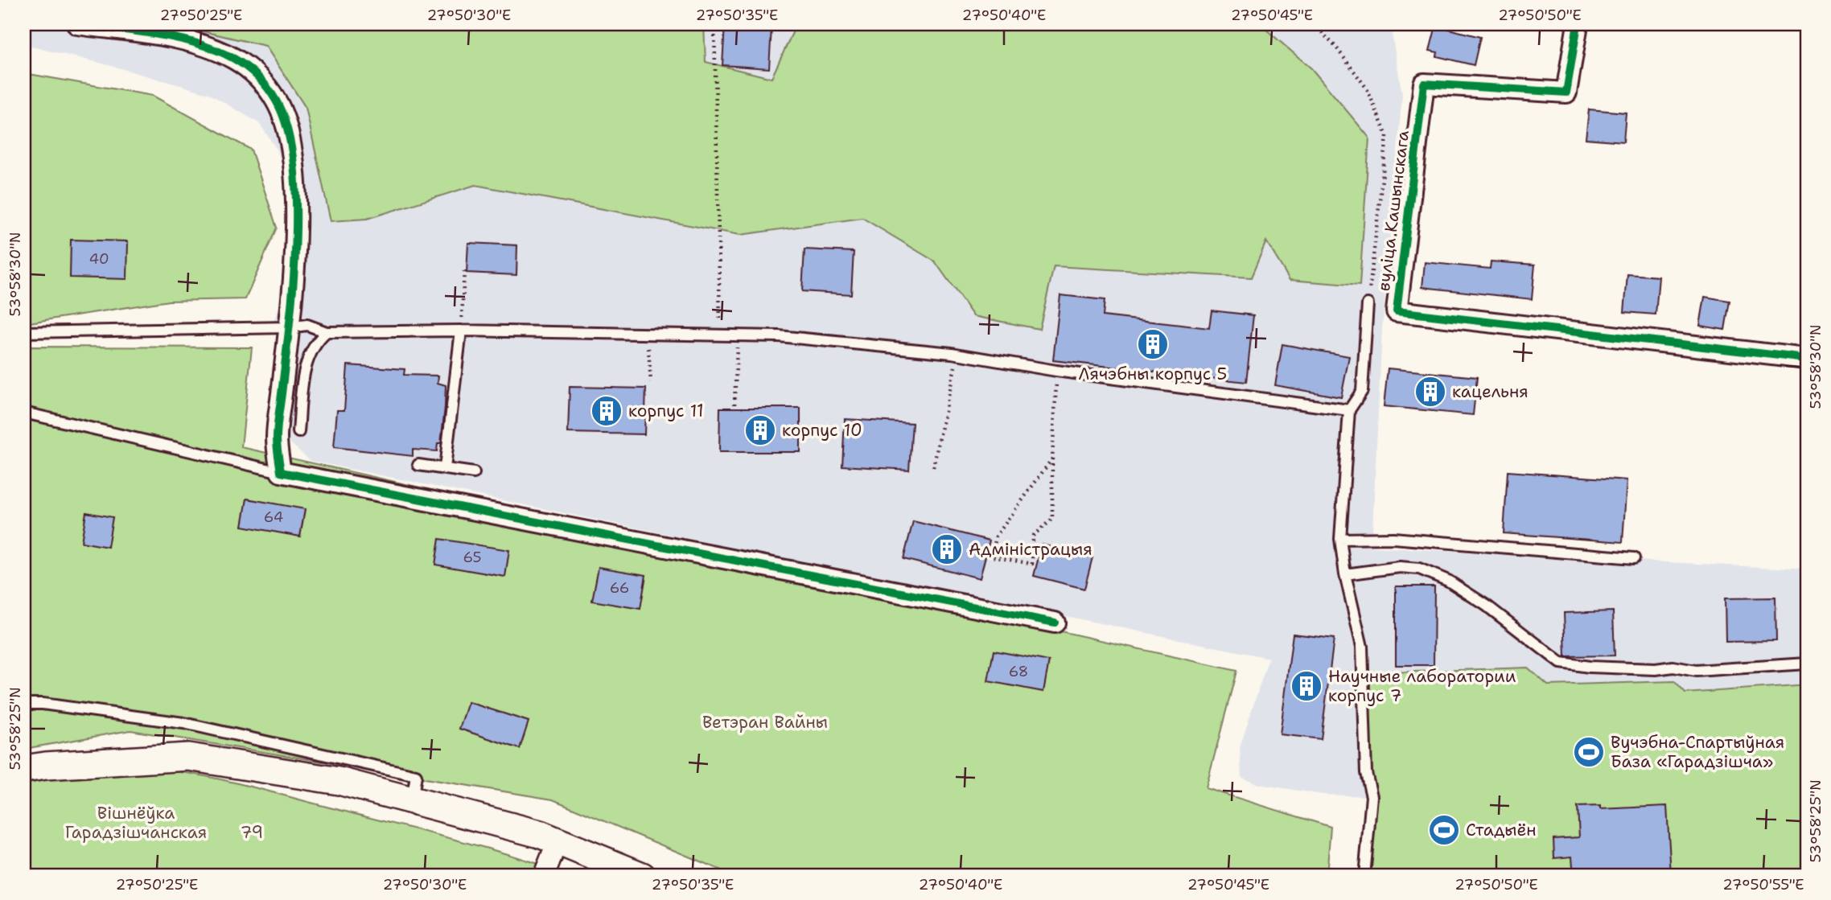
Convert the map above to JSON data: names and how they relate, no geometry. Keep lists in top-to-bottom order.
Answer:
{
  "streets": {
    "street": ["вуліца Кашынскага"]
  },
  "parks": ["Ветэран Вайны", "Вішнёўка Гарадзішчанская", "79"],
  "places": {
    "building": [
      "Лячэбны корпус 5",
      "кацельня",
      "корпус 11",
      "корпус 10",
      "Адміністрацыя",
      "Научные лаборатории корпус 7"
    ],
    "sports": ["Вучэбна-Спартыўная База «Гарадзішча»", "Стадыён"]
  },
  "house_numbers": [
    "40",
    "64",
    "65",
    "66",
    "68"
  ],
  "coordinates": [
    "27°50'25\"E",
    "27°50'30\"E",
    "27°50'35\"E",
    "27°50'40\"E",
    "27°50'45\"E",
    "27°50'50\"E",
    "53°58'30\"N",
    "53°58'25\"N",
    "27°50'55\"E"
  ]
}
